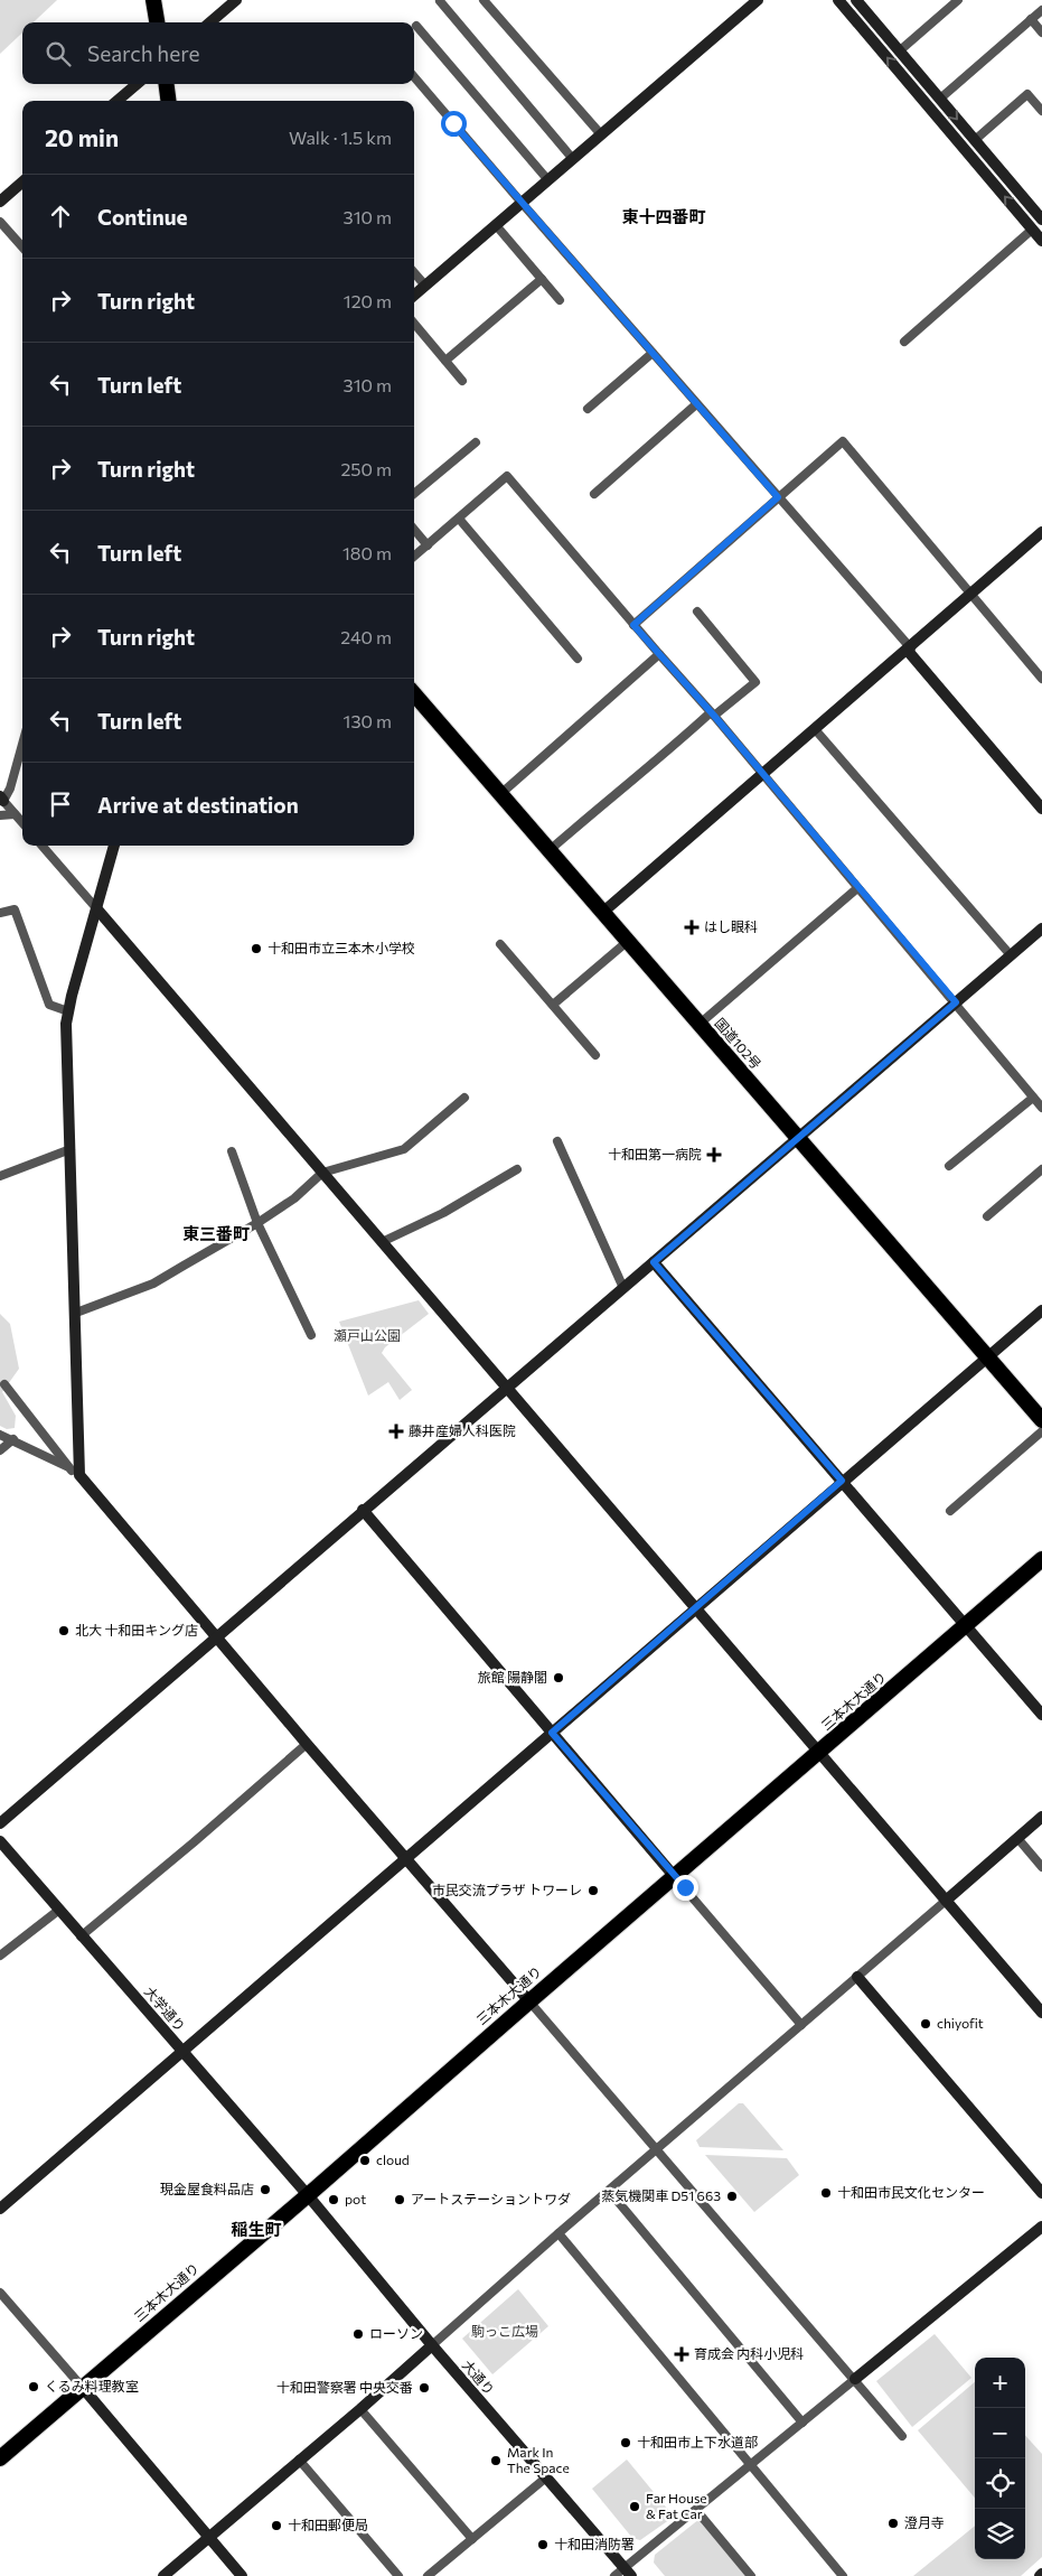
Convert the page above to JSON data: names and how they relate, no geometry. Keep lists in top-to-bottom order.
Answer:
{
  "streets": {
    "highway": ["国道102号", "三本木大通り"],
    "street": ["大学通り", "大通り"]
  },
  "crossings": [
    ["三本木大通り", "大学通り"],
    ["三本木大通り", "大通り"],
    ["大学通り", "大通り"]
  ],
  "districts": ["東十四番町", "東三番町", "稲生町"],
  "parks": ["瀬戸山公園", "駒っこ広場"],
  "places": {
    "health": [
      "はし眼科",
      "十和田第一病院",
      "藤井産婦人科医院",
      "育成会 内科小児科"
    ],
    "other": [
      "十和田市立三本木小学校",
      "北大 十和田キング店",
      "旅館 陽静閣",
      "市民交流プラザ トワーレ",
      "chiyofit",
      "cloud",
      "現金屋食料品店",
      "十和田市民文化センター",
      "蒸気機関車 D51 663",
      "pot",
      "アートステーショントワダ",
      "ローソン",
      "くるみ料理教室",
      "十和田警察署 中央交番",
      "十和田市上下水道部",
      "Mark In The Space",
      "Far House & Fat Car",
      "澄月寺",
      "十和田郵便局",
      "十和田消防署"
    ]
  },
  "page": {
    "search": "Search here",
    "heading": ["20 min", "Walk · 1.5 km"],
    "list": [
      ["Continue", "310 m"],
      ["Turn right", "120 m"],
      ["Turn left", "310 m"],
      ["Turn right", "250 m"],
      ["Turn left", "180 m"],
      ["Turn right", "240 m"],
      ["Turn left", "130 m"],
      "Arrive at destination"
    ],
    "map_buttons": ["+", "−"]
  }
}
